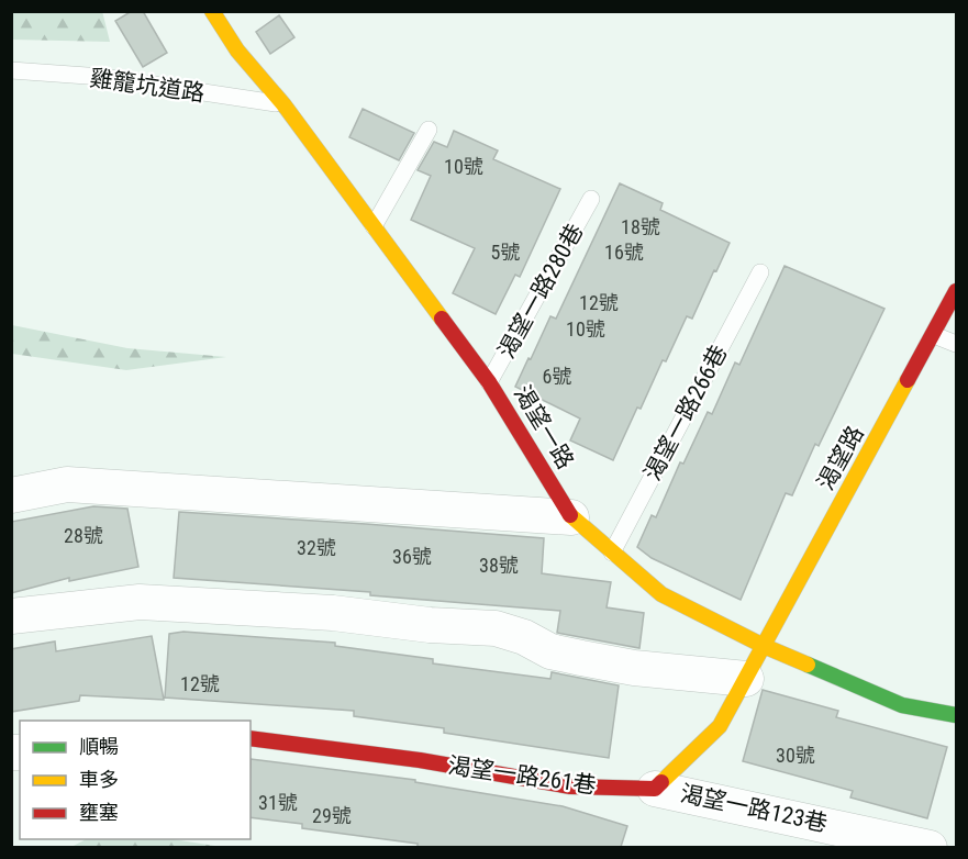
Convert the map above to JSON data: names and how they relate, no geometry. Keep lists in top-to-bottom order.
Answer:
{
  "streets": {
    "street": [
      "渴望一路",
      "渴望路",
      "渴望一路261巷",
      "渴望一路123巷"
    ],
    "lane": ["雞籠坑道路", "渴望一路280巷", "渴望一路266巷"]
  },
  "crossings": [
    ["雞籠坑道路", "渴望一路"],
    ["渴望一路280巷", "渴望一路"],
    ["渴望一路266巷", "渴望一路"],
    ["渴望一路", "渴望路"],
    ["渴望一路261巷", "渴望一路123巷"]
  ],
  "house_numbers": [
    "10號",
    "18號",
    "5號",
    "16號",
    "12號",
    "10號",
    "6號",
    "28號",
    "32號",
    "36號",
    "38號",
    "12號",
    "30號",
    "31號",
    "29號"
  ],
  "legend": ["順暢", "車多", "壅塞"]
}
